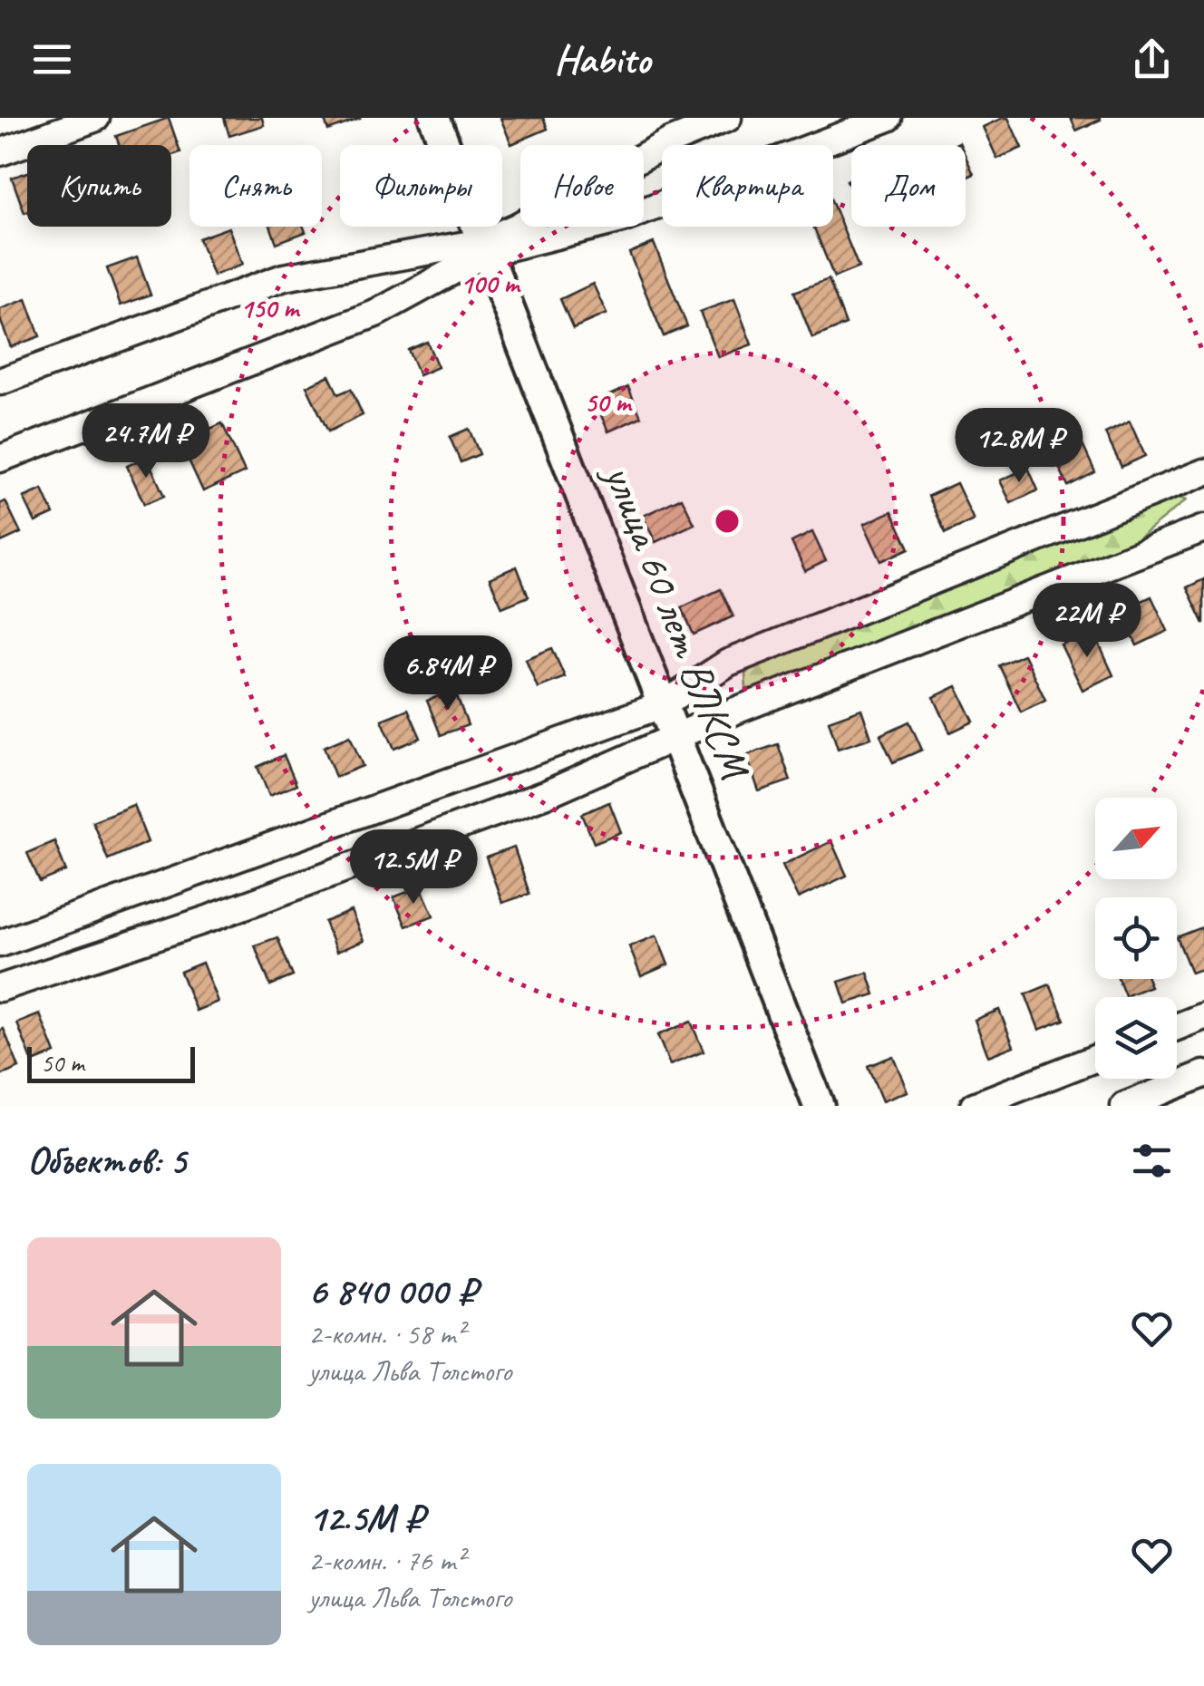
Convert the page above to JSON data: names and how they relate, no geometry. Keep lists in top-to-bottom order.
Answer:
{
  "streets": {
    "street": ["улица 60 лет ВЛКСМ"]
  },
  "scale_bar": "50 m",
  "north": "top right",
  "page": {
    "header": "Habito",
    "chip": [
      "Купить",
      "Снять",
      "Фильтры",
      "Новое",
      "Квартира",
      "Дом"
    ],
    "price": [
      "24.7M ₽",
      "12.8M ₽",
      "22M ₽",
      "6.84M ₽",
      "12.5M ₽"
    ],
    "scale": "50 m",
    "heading": "Объектов: 5",
    "list": [
      {
        "name": "6 840 000 ₽",
        "note": "2-комн. · 58 m² · улица Льва Толстого"
      },
      {
        "name": "12.5M ₽",
        "note": "2-комн. · 76 m² · улица Льва Толстого"
      }
    ]
  },
  "rings": ["100 m", "150 m", "50 m"]
}
